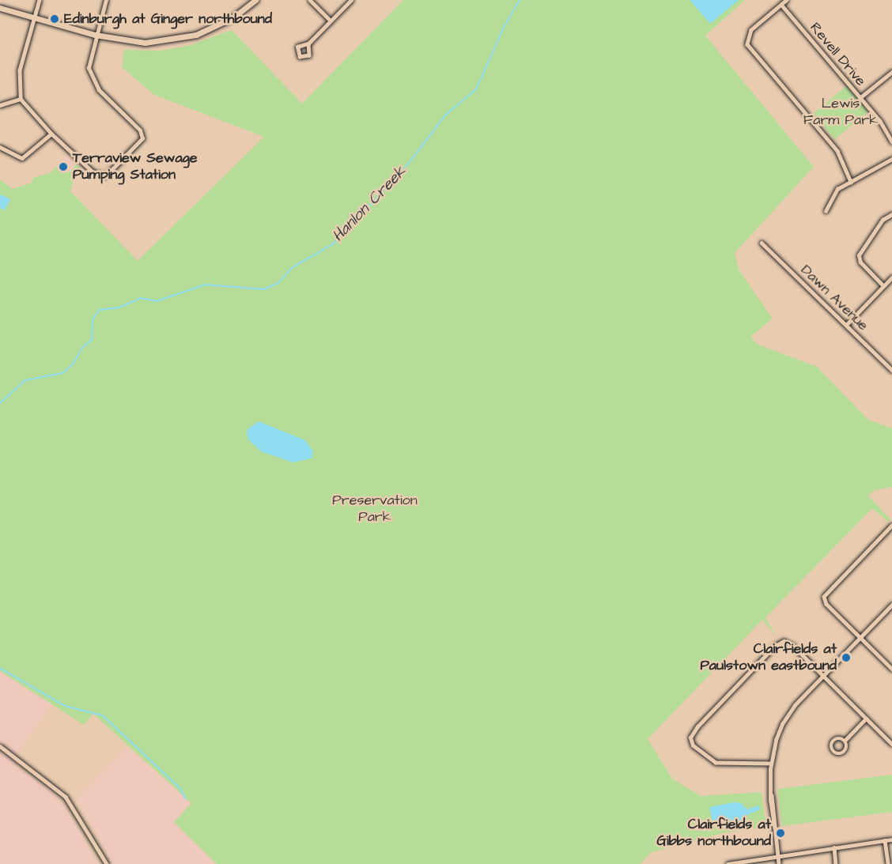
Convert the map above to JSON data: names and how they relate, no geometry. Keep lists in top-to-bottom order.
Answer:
{
  "streets": {
    "street": ["Revell Drive", "Dawn Avenue"]
  },
  "water": ["Hanlon Creek"],
  "parks": ["Lewis Farm Park", "Preservation Park"],
  "places": [
    "Edinburgh at Ginger northbound",
    "Terraview Sewage Pumping Station",
    "Clairfields at Paulstown eastbound",
    "Clairfields at Gibbs northbound"
  ]
}
